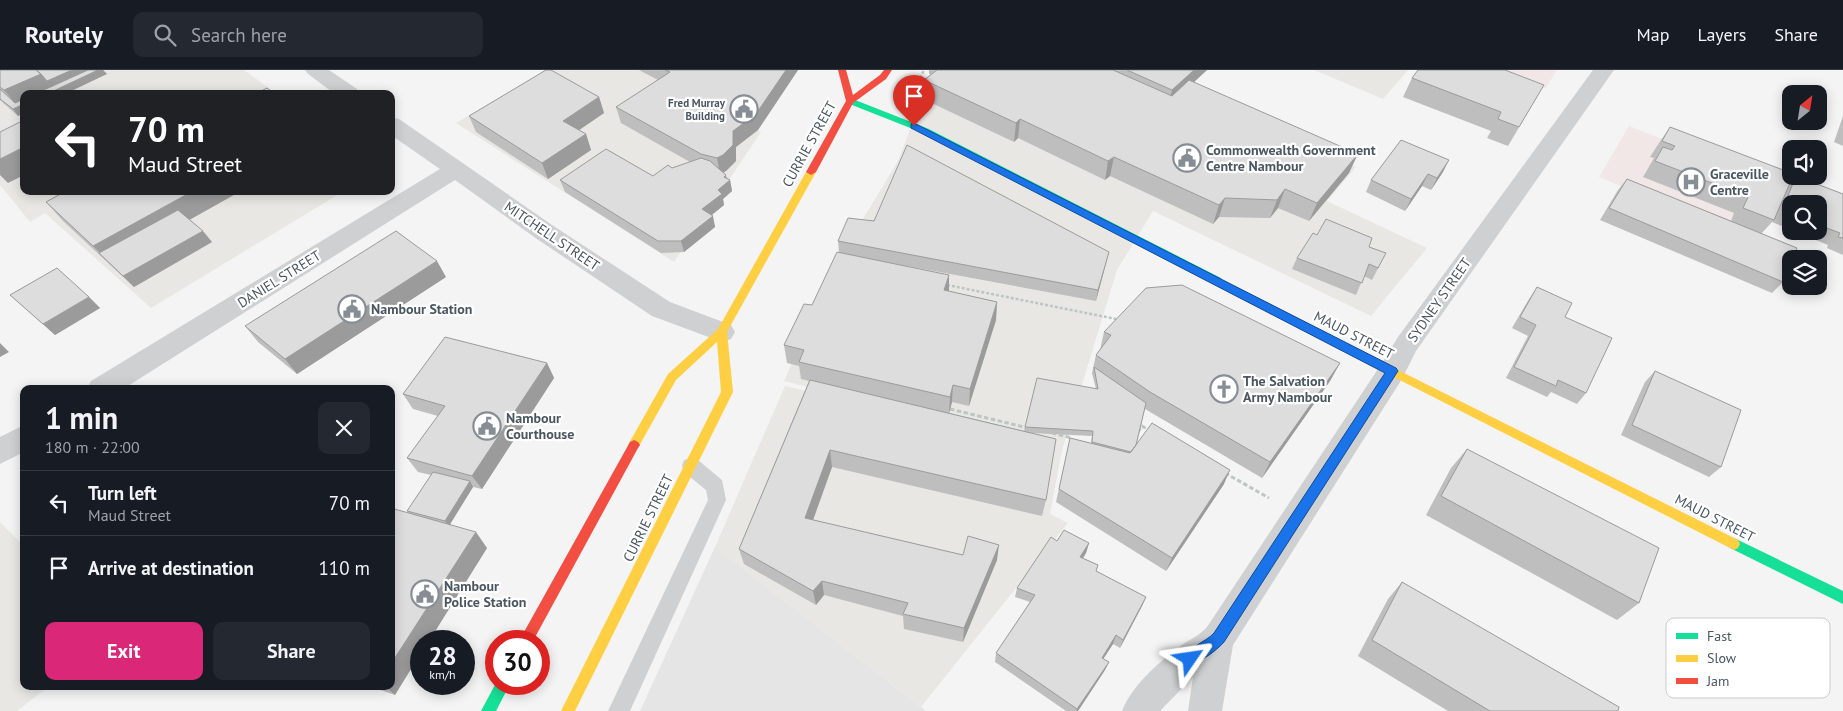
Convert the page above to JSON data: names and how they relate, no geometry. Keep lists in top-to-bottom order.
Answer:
{
  "streets": {
    "main road": ["CURRIE STREET", "MAUD STREET"],
    "street": ["MITCHELL STREET", "DANIEL STREET", "SYDNEY STREET"]
  },
  "crossings": [
    ["CURRIE STREET", "MITCHELL STREET"],
    ["CURRIE STREET", "MAUD STREET"],
    ["MITCHELL STREET", "DANIEL STREET"],
    ["SYDNEY STREET", "MAUD STREET"]
  ],
  "places": {
    "public building": [
      "Fred Murray Building",
      "Commonwealth Government Centre Nambour",
      "Nambour Station",
      "Nambour Courthouse",
      "Nambour Police Station"
    ],
    "hospital": ["Graceville Centre"],
    "church": ["The Salvation Army Nambour"]
  },
  "legend": ["Fast", "Slow", "Jam"],
  "north": "top right",
  "page": {
    "header": "Routely",
    "search": "Search here",
    "nav": ["Map", "Layers", "Share"],
    "turn": ["70 m", "Maud Street"],
    "heading": ["1 min", "180 m · 22:00"],
    "list": [
      {
        "name": "Turn left",
        "note": "Maud Street",
        "value": "70 m"
      },
      {
        "name": "Arrive at destination",
        "value": "110 m"
      }
    ],
    "buttons": ["Exit", "Share"],
    "speed": "28 km/h",
    "limit": "30"
  }
}
